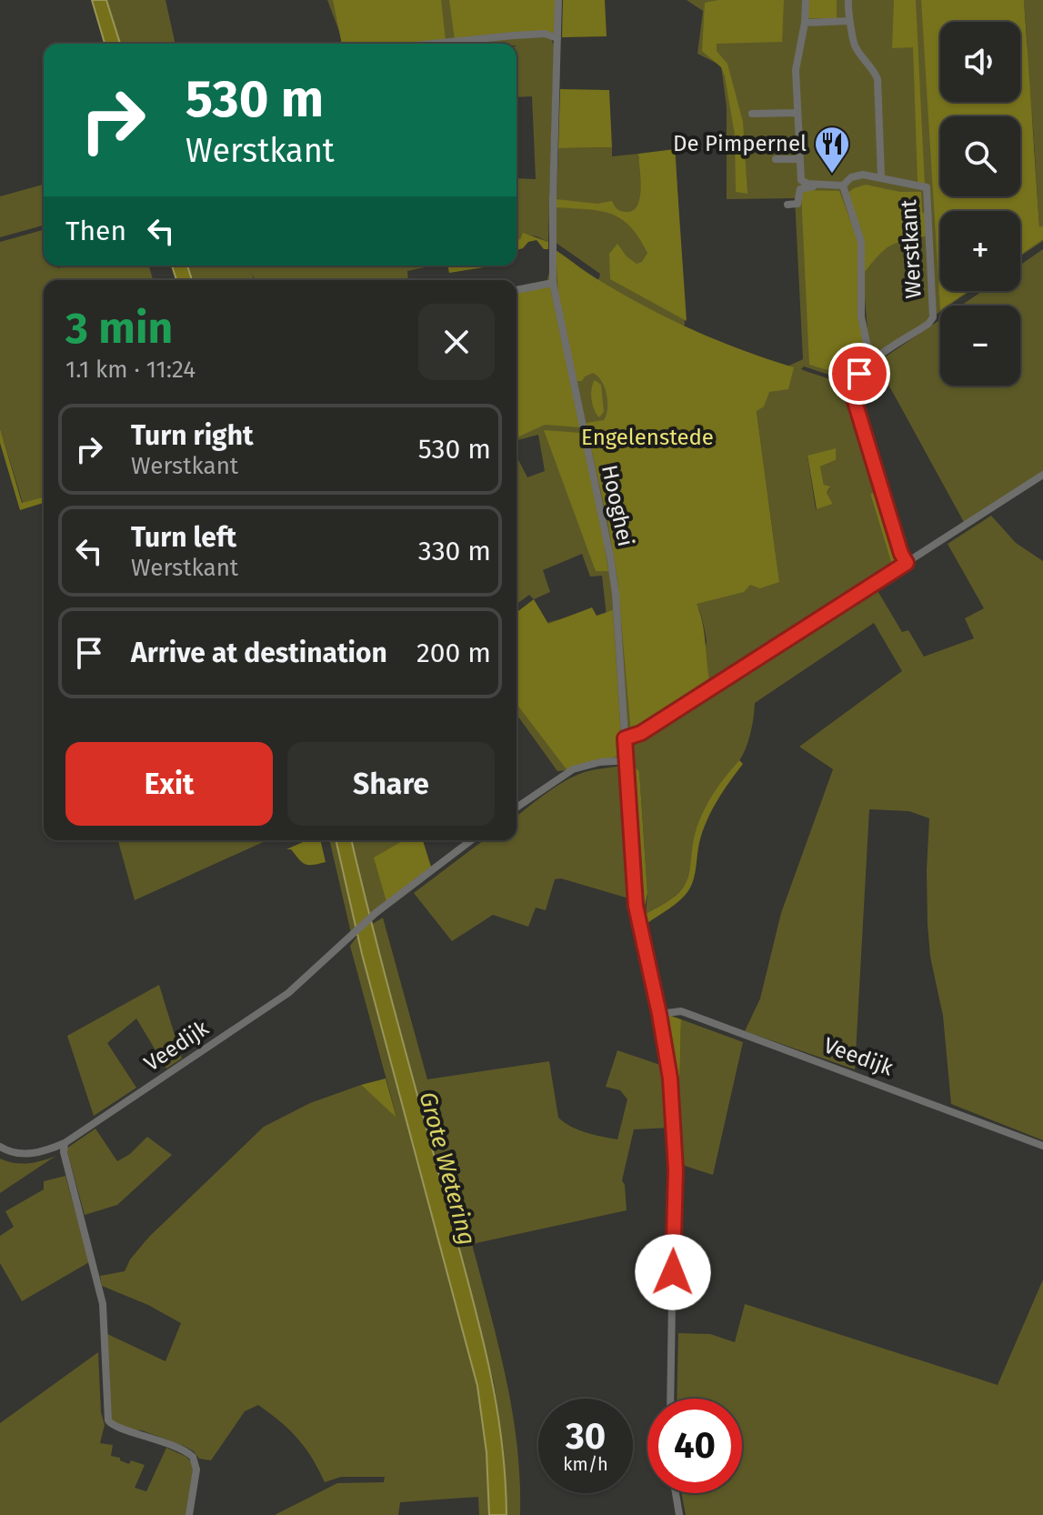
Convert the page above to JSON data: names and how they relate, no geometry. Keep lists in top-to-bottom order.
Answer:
{
  "streets": {
    "street": ["Werstkant", "Hooghei", "Veedijk"]
  },
  "crossings": [
    ["Hooghei", "Veedijk"]
  ],
  "water": ["Grote Wetering"],
  "parks": ["Engelenstede"],
  "places": {
    "restaurant": ["De Pimpernel"]
  },
  "page": {
    "map_buttons": ["+", "−"],
    "turn": ["530 m", "Werstkant"],
    "then": "Then",
    "heading": ["3 min", "1.1 km · 11:24"],
    "list": [
      {
        "name": "Turn right",
        "note": "Werstkant",
        "value": "530 m"
      },
      {
        "name": "Turn left",
        "note": "Werstkant",
        "value": "330 m"
      },
      {
        "name": "Arrive at destination",
        "value": "200 m"
      }
    ],
    "buttons": ["Exit", "Share"],
    "speed": "30 km/h",
    "limit": "40"
  }
}
